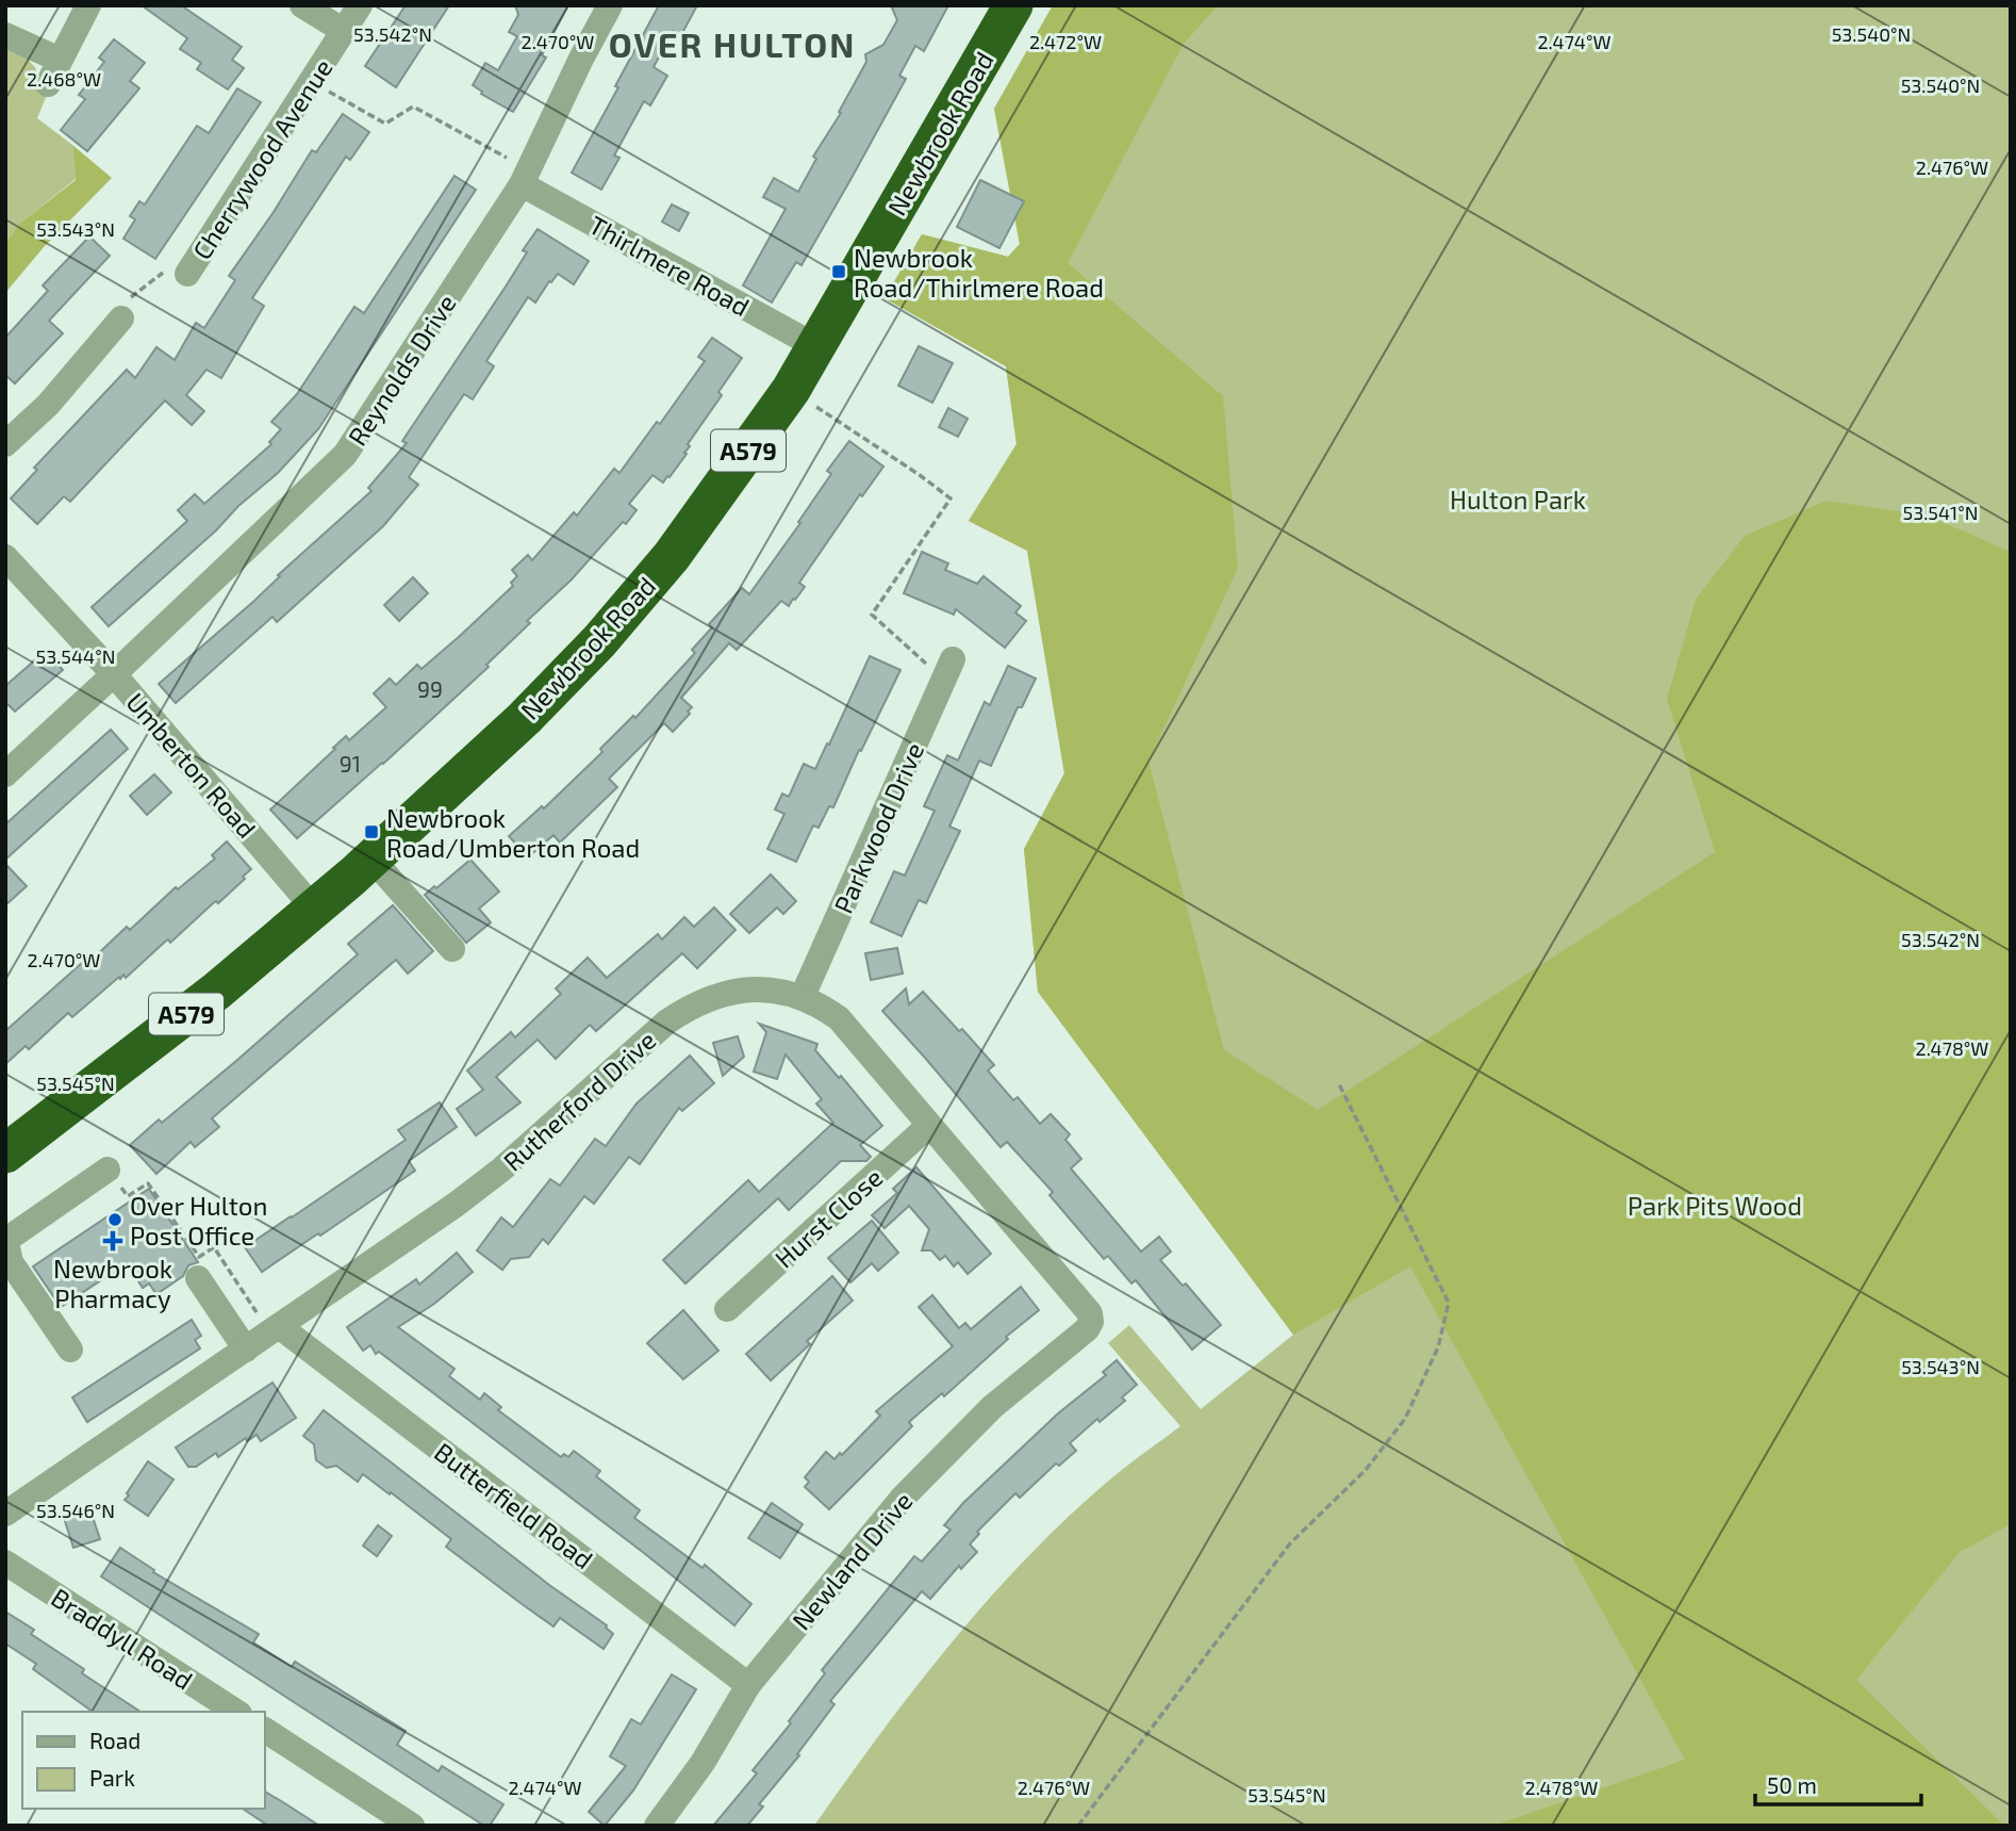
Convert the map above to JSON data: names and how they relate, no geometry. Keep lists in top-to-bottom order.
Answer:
{
  "streets": {
    "highway": ["Newbrook Road", "A579"],
    "street": [
      "Cherrywood Avenue",
      "Thirlmere Road",
      "Reynolds Drive",
      "Umberton Road",
      "Parkwood Drive",
      "Rutherford Drive",
      "Hurst Close",
      "Butterfield Road",
      "Newland Drive",
      "Braddyll Road"
    ]
  },
  "crossings": [
    ["Newbrook Road", "Thirlmere Road"],
    ["Newbrook Road", "Umberton Road"],
    ["Thirlmere Road", "Reynolds Drive"],
    ["Reynolds Drive", "Umberton Road"],
    ["Parkwood Drive", "Rutherford Drive"],
    ["Rutherford Drive", "Hurst Close"],
    ["Rutherford Drive", "Butterfield Road"],
    ["Rutherford Drive", "Newland Drive"],
    ["Butterfield Road", "Newland Drive"]
  ],
  "districts": ["OVER HULTON"],
  "parks": ["Hulton Park", "Park Pits Wood"],
  "places": {
    "transit": ["Newbrook Road/Thirlmere Road", "Newbrook Road/Umberton Road"],
    "other": ["Over Hulton Post Office"],
    "health": ["Newbrook Pharmacy"]
  },
  "house_numbers": ["99", "91"],
  "legend": ["Road", "Park"],
  "scale_bar": "50 m",
  "coordinates": [
    "53.542°N",
    "53.540°N",
    "2.470°W",
    "2.472°W",
    "2.474°W",
    "2.468°W",
    "2.476°W",
    "53.543°N",
    "53.541°N",
    "53.544°N",
    "2.478°W",
    "53.545°N",
    "53.546°N"
  ]
}
